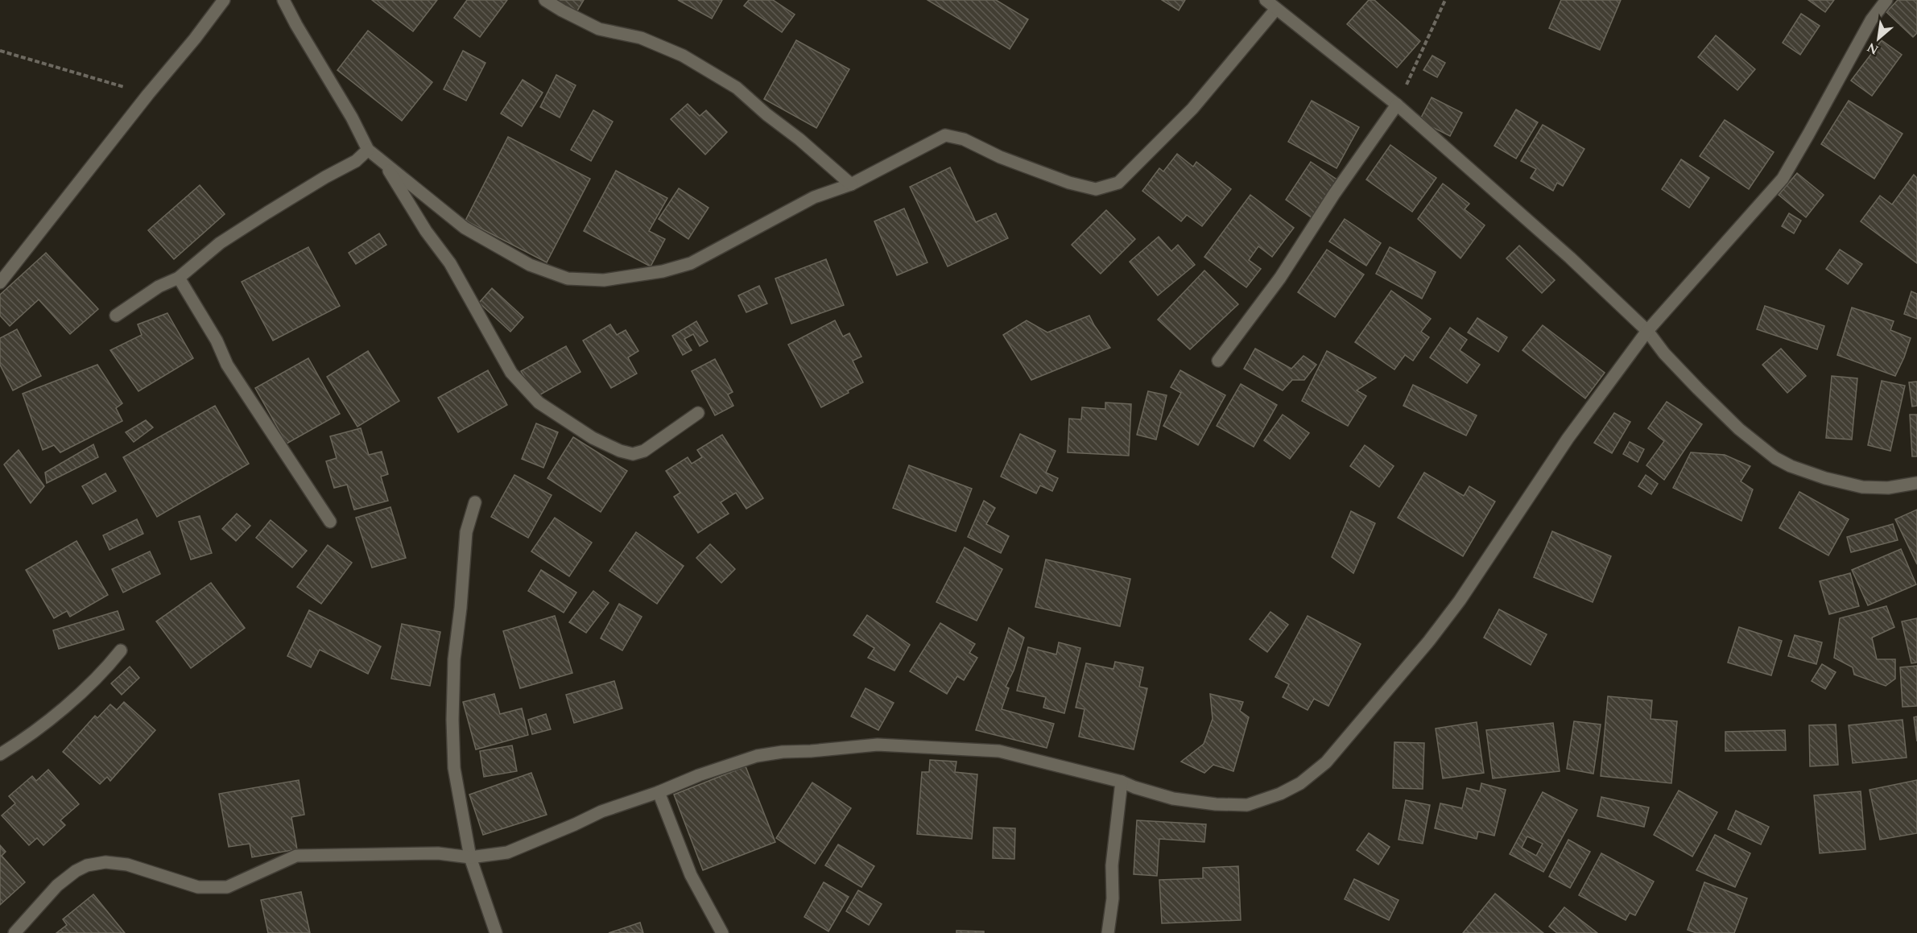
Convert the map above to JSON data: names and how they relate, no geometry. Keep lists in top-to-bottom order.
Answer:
{
  "north": "bottom left"
}
